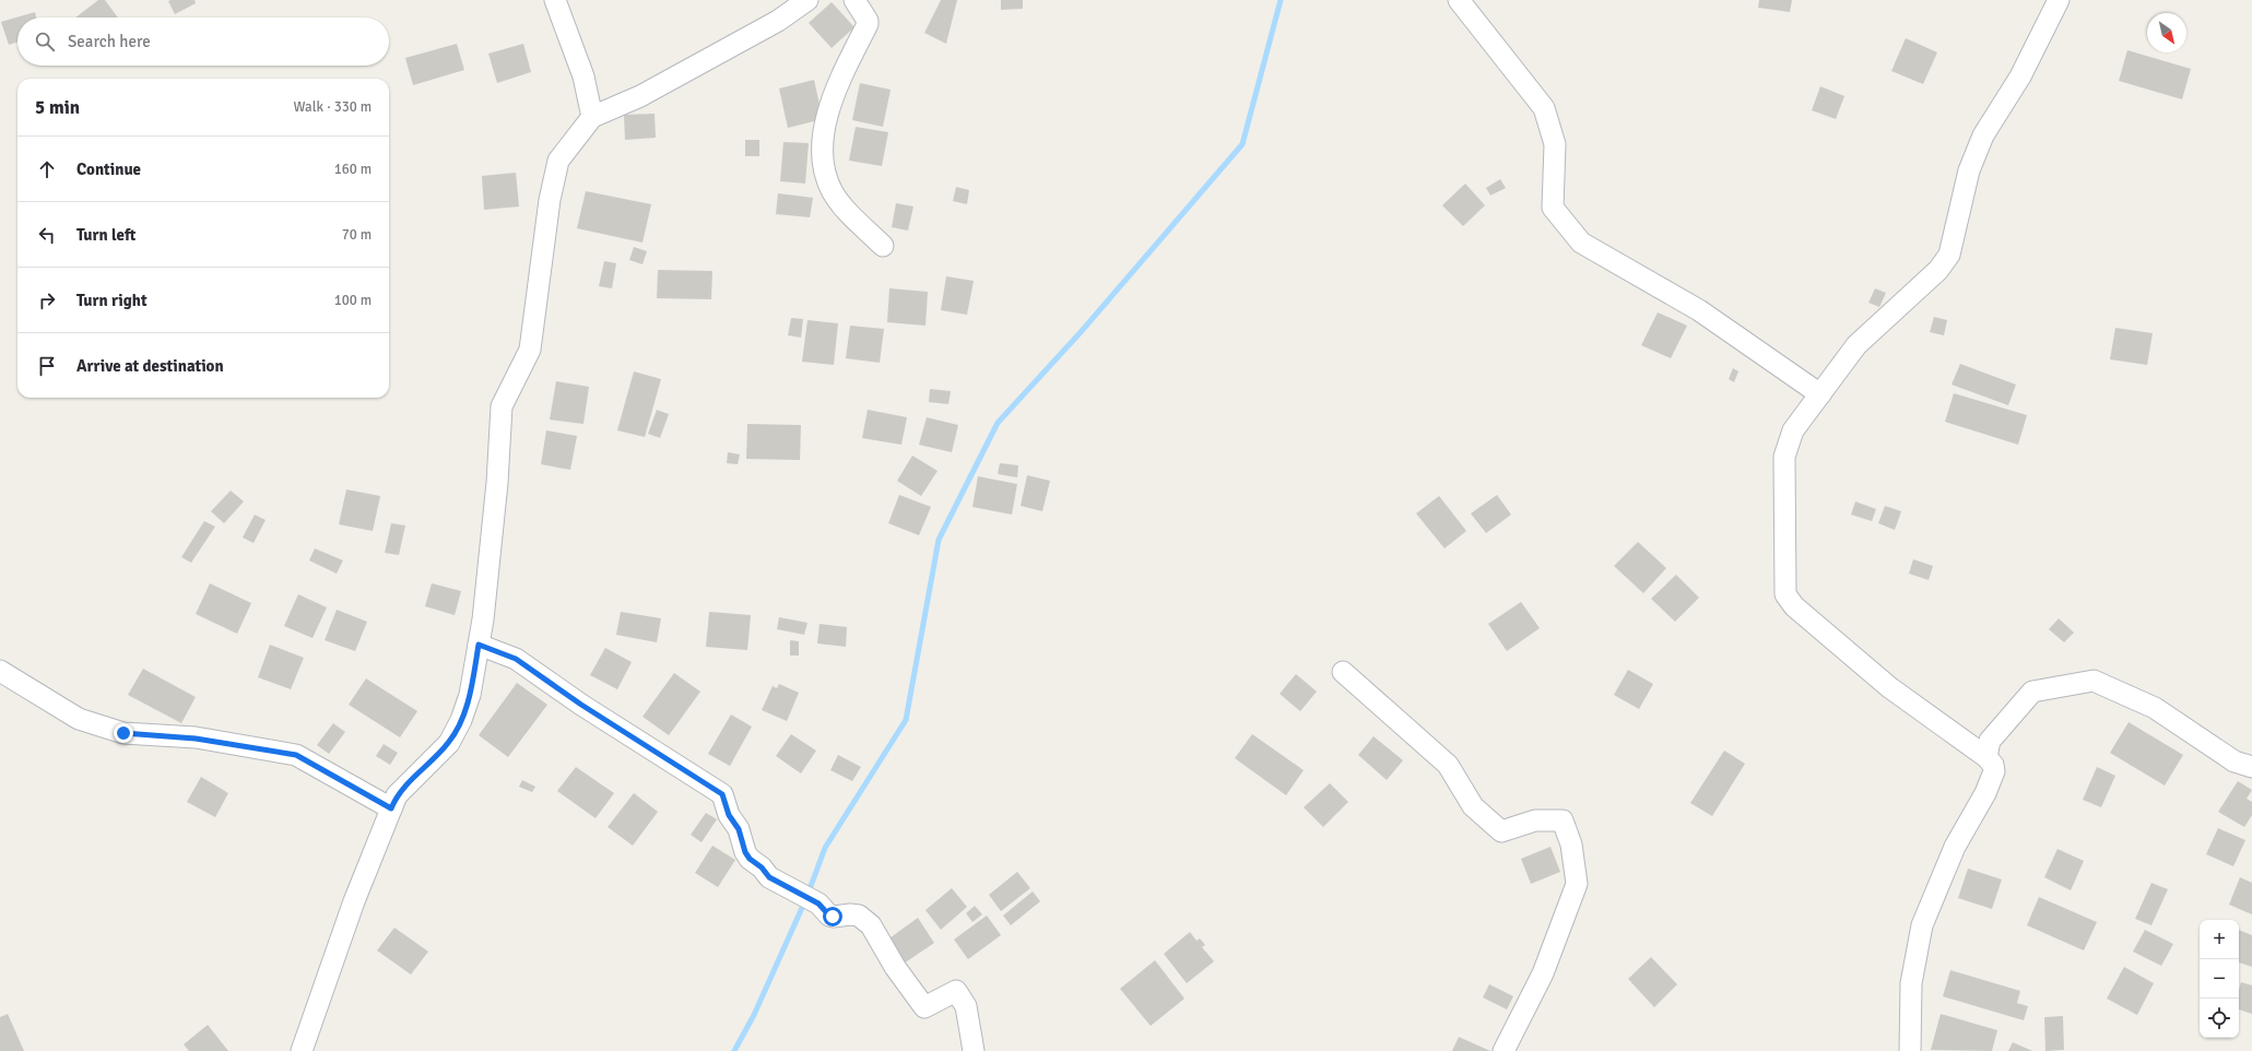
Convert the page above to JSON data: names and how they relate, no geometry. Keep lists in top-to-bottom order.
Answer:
{
  "north": "bottom right",
  "page": {
    "search": "Search here",
    "heading": ["5 min", "Walk · 330 m"],
    "list": [
      ["Continue", "160 m"],
      ["Turn left", "70 m"],
      ["Turn right", "100 m"],
      "Arrive at destination"
    ],
    "map_buttons": ["+", "−"]
  }
}
